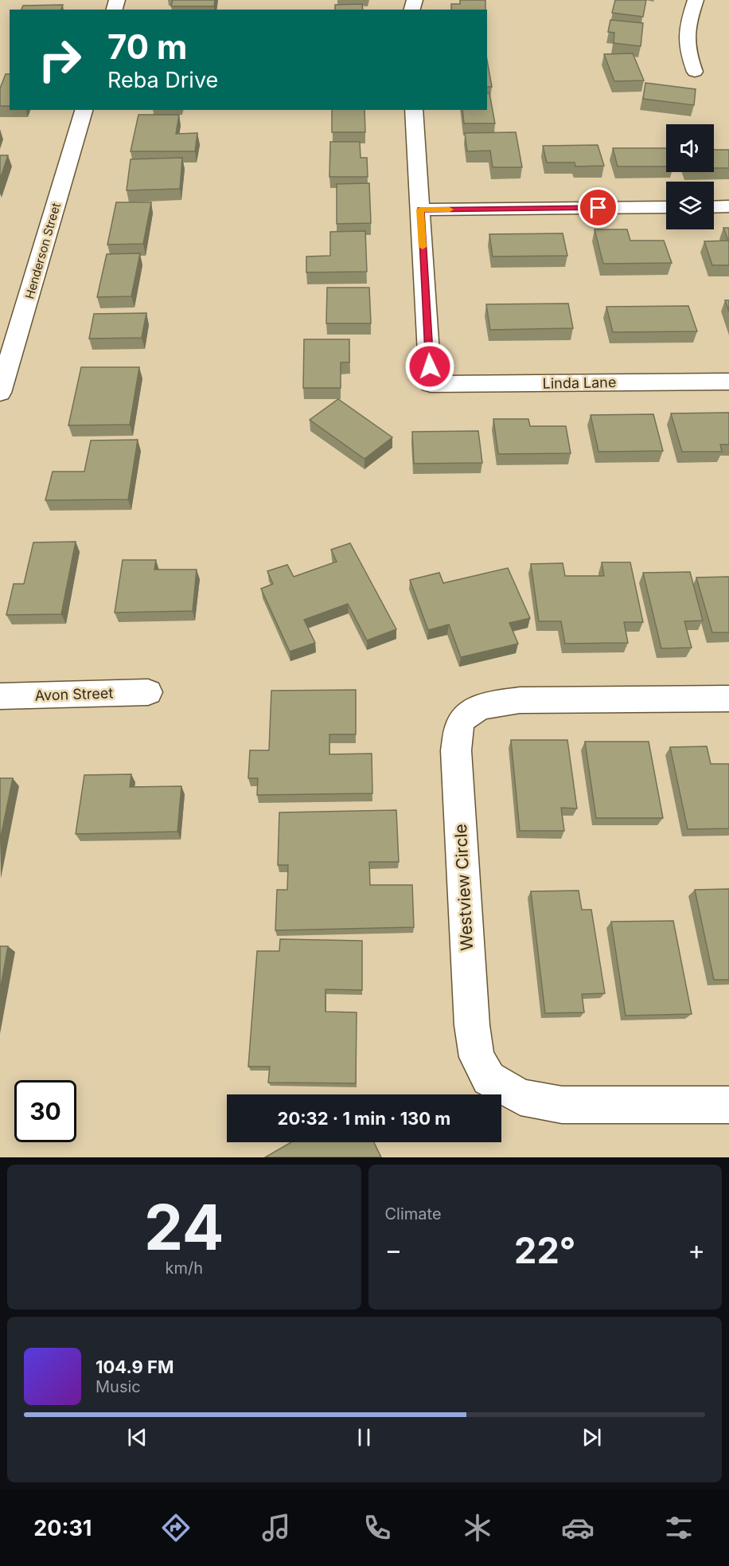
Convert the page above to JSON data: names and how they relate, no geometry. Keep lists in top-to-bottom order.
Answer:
{
  "streets": {
    "street": [
      "Henderson Street",
      "Linda Lane",
      "Avon Street",
      "Westview Circle"
    ]
  },
  "page": {
    "turn": ["70 m", "Reba Drive"],
    "limit": "30",
    "trip": "20:32 · 1 min · 130 m",
    "tile": [
      ["24", "km/h"],
      "Climate"
    ],
    "heat": ["−", "22°", "+"],
    "song": ["104.9 FM", "Music"],
    "tabs": "20:31"
  }
}
